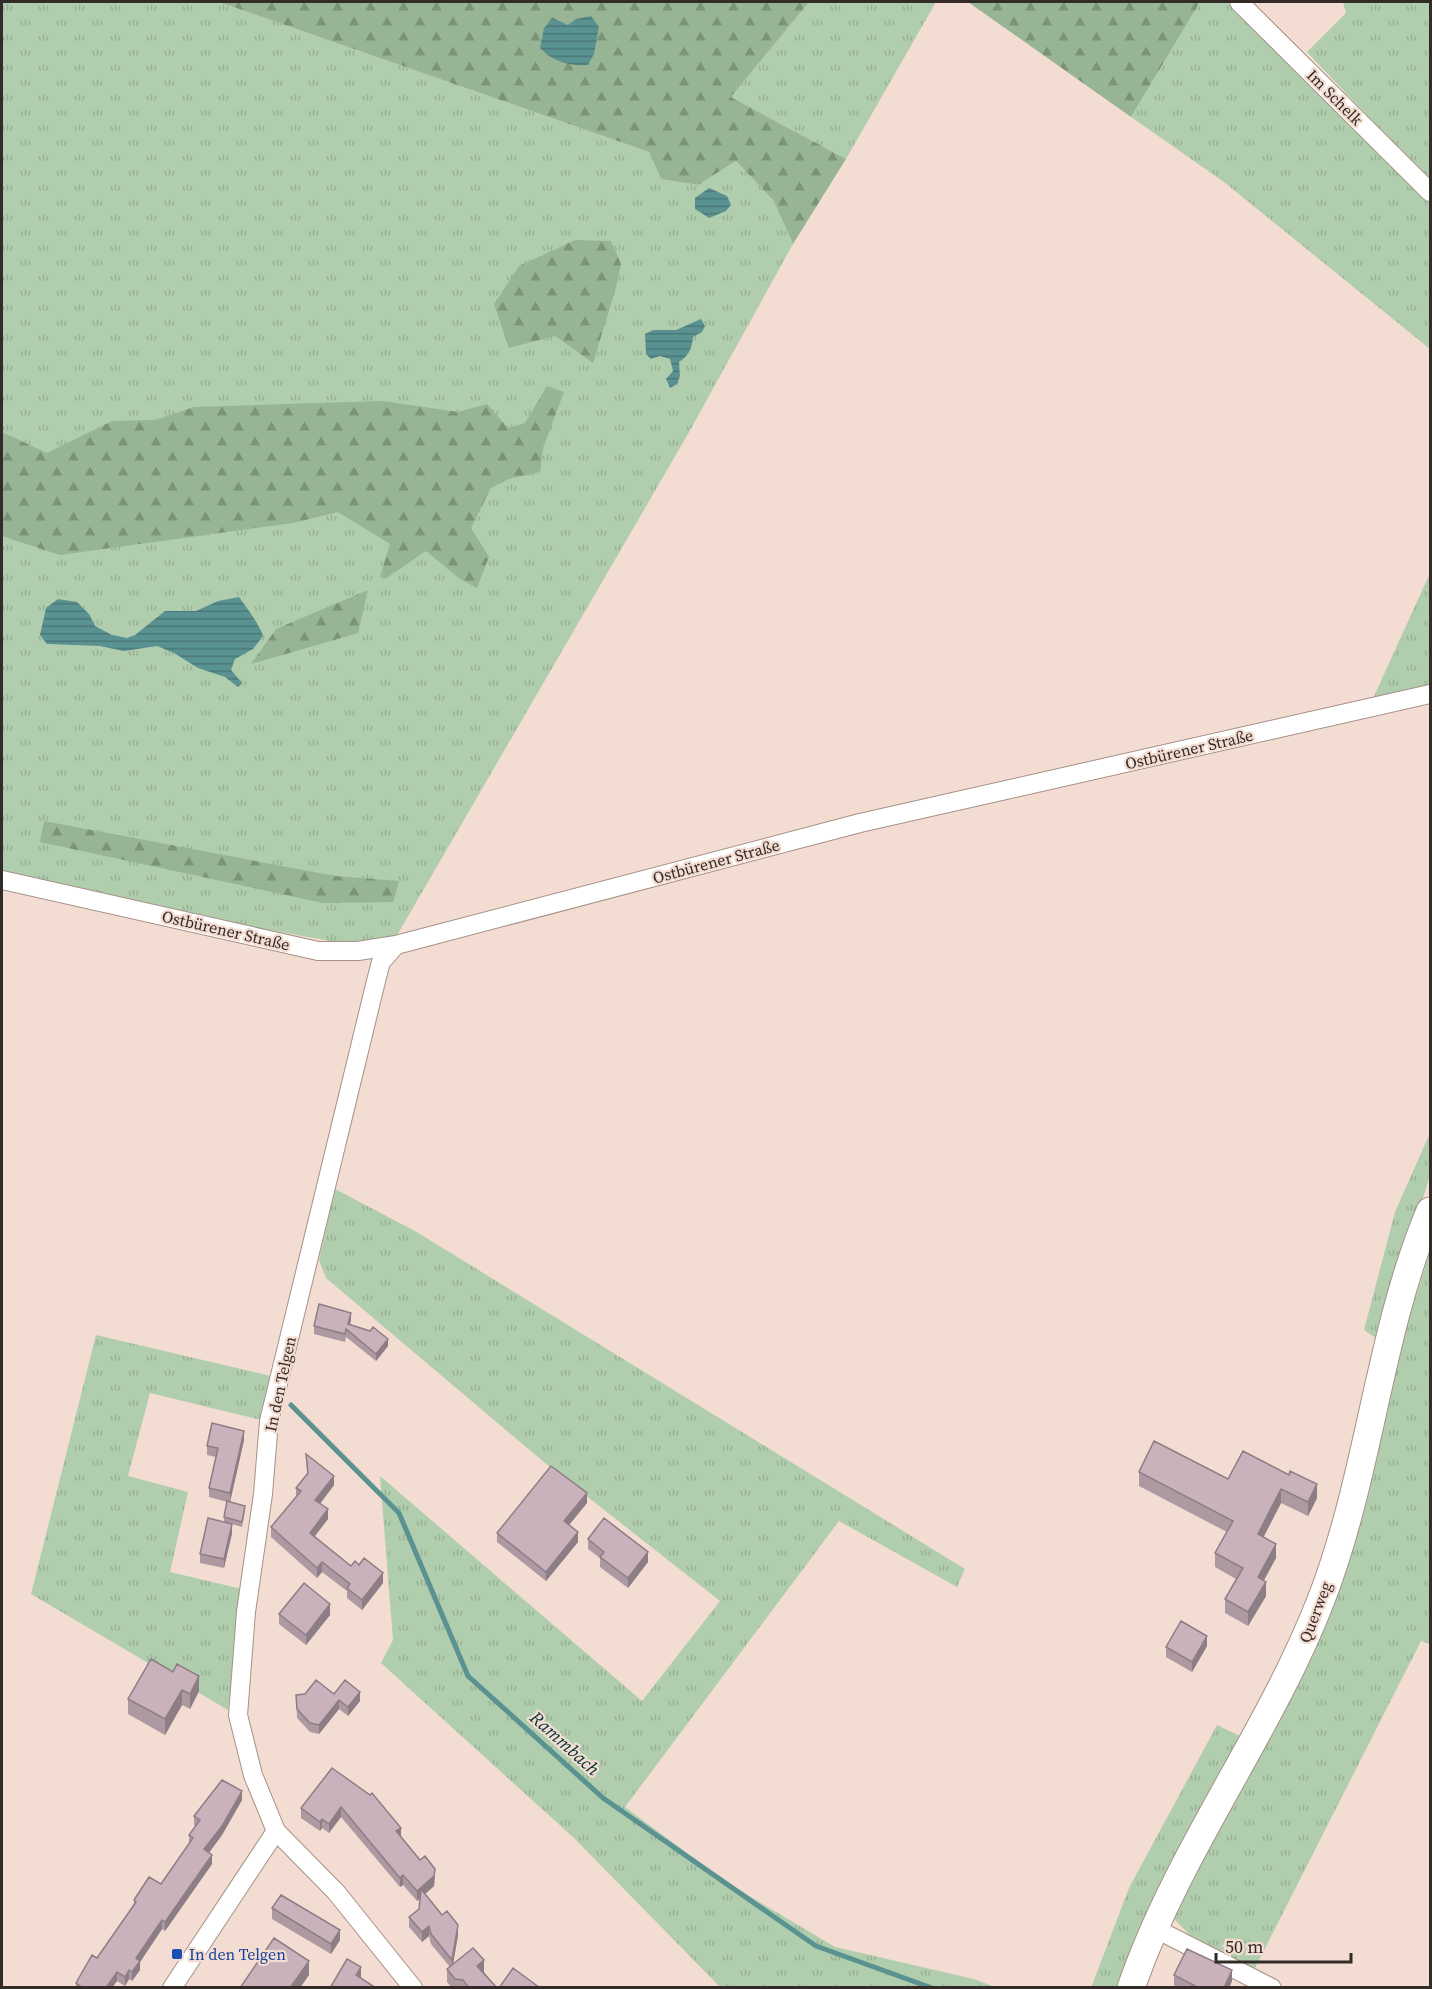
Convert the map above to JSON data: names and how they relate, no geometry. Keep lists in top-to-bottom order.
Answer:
{
  "streets": {
    "street": [
      "Im Schelk",
      "Ostbürener Straße",
      "In den Telgen",
      "Querweg"
    ]
  },
  "crossings": [
    ["Ostbürener Straße", "In den Telgen"]
  ],
  "water": ["Rammbach"],
  "places": {
    "transit": ["In den Telgen"]
  },
  "scale_bar": "50 m"
}
